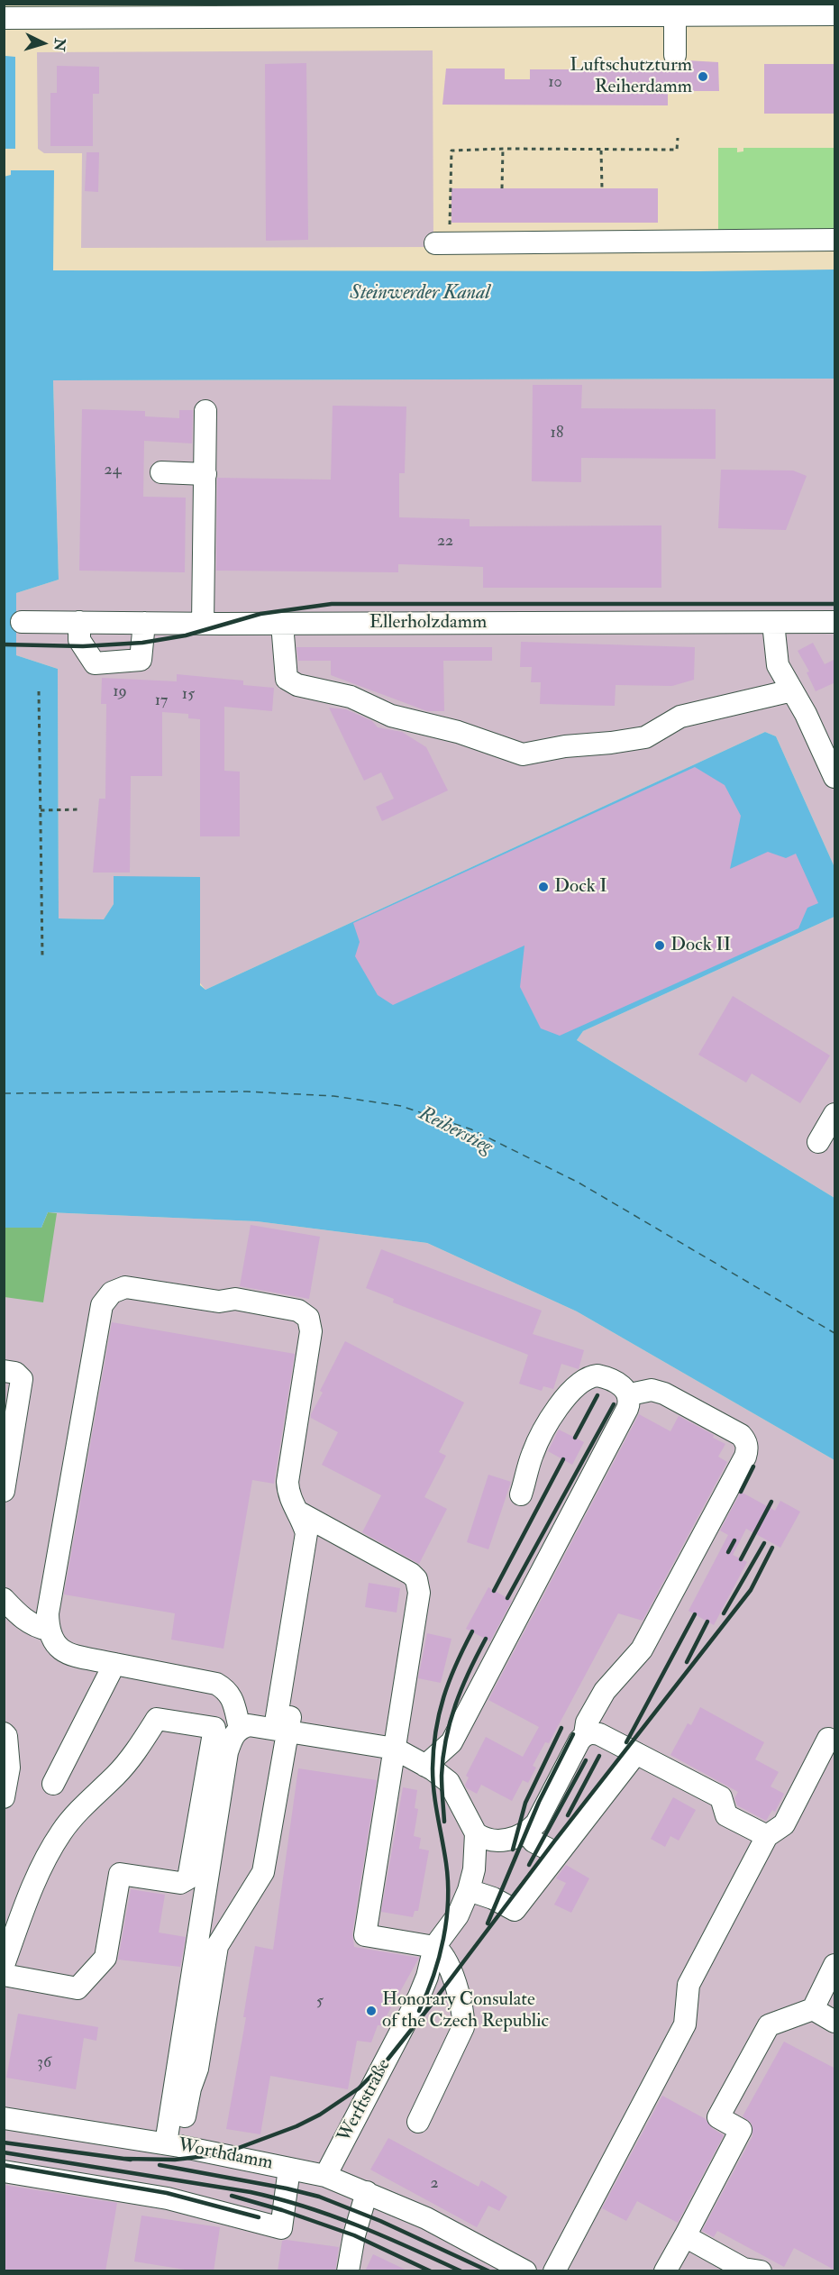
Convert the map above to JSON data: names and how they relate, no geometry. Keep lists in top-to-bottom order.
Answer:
{
  "streets": {
    "street": ["Ellerholzdamm", "Werftstraße", "Worthdamm"]
  },
  "crossings": [
    ["Werftstraße", "Worthdamm"]
  ],
  "water": ["Steinwerder Kanal", "Reiherstieg"],
  "places": [
    "Luftschutzturm Reiherdamm",
    "Dock I",
    "Dock II",
    "Honorary Consulate of the Czech Republic"
  ],
  "house_numbers": [
    "10",
    "18",
    "24",
    "22",
    "19",
    "15",
    "17",
    "5",
    "36",
    "2"
  ],
  "north": "right"
}
